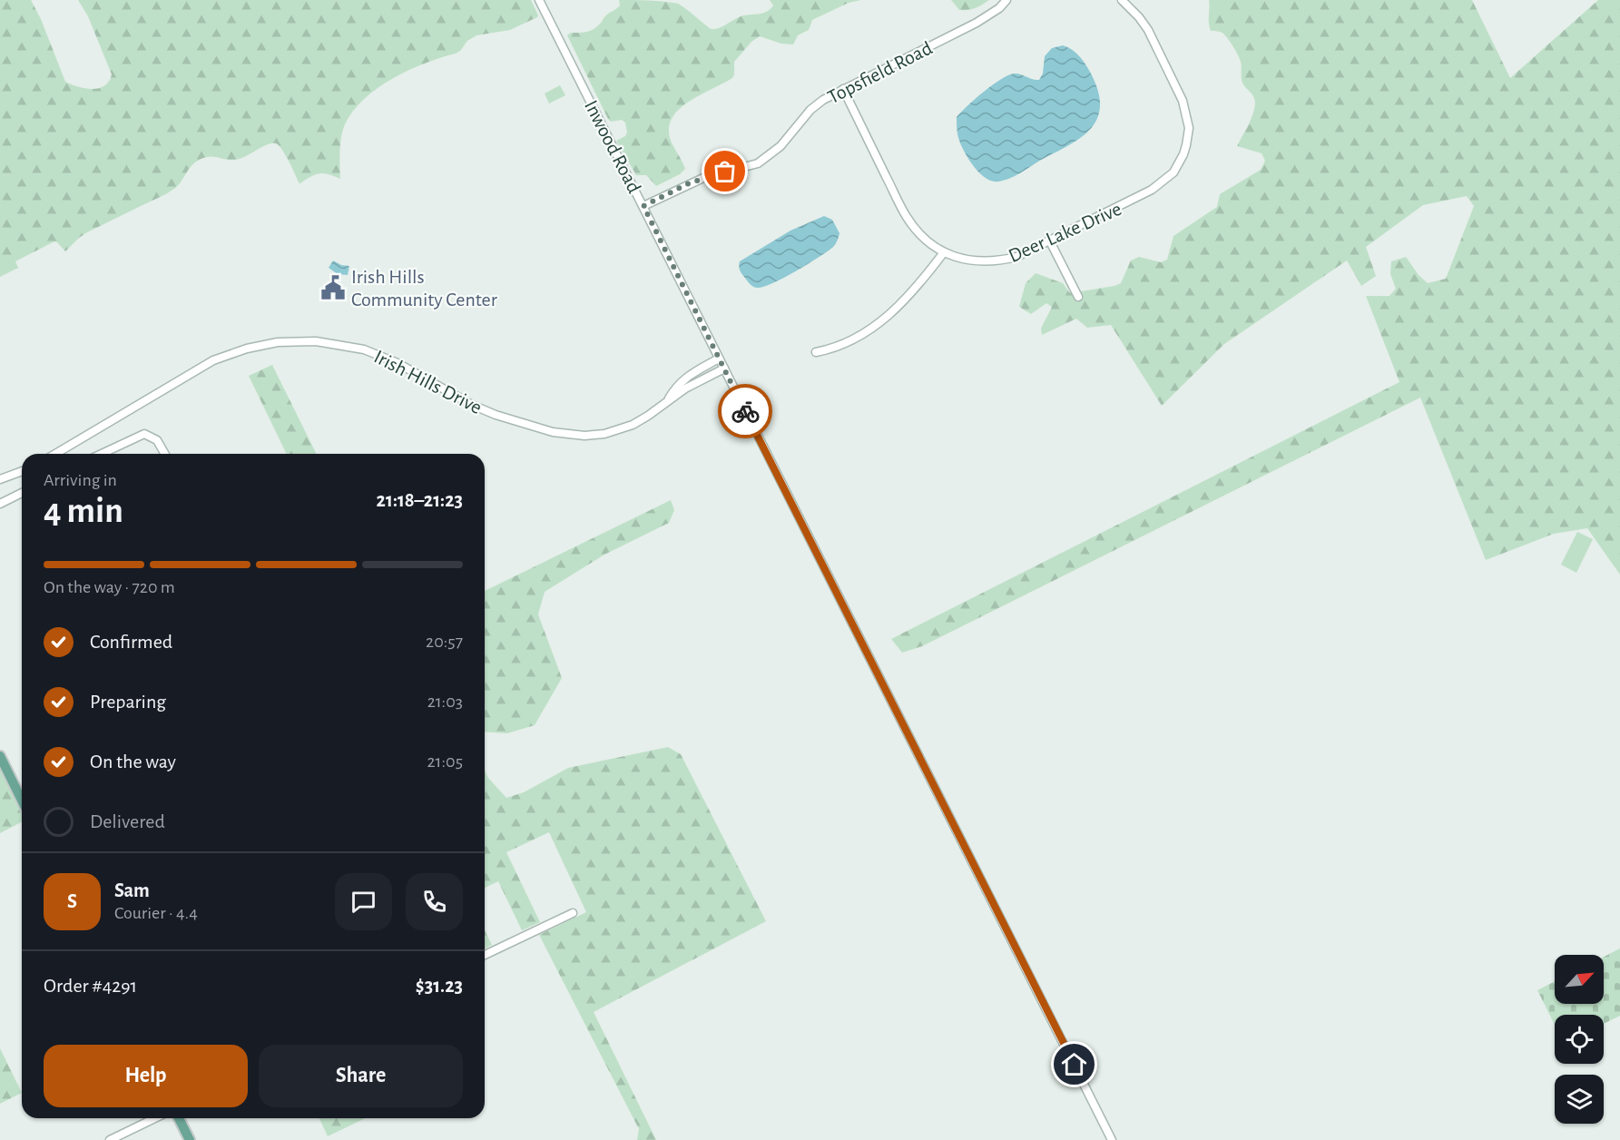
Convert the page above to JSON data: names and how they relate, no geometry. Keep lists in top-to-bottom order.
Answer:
{
  "streets": {
    "street": [
      "Topsfield Road",
      "Inwood Road",
      "Deer Lake Drive",
      "Irish Hills Drive"
    ]
  },
  "crossings": [
    ["Topsfield Road", "Inwood Road"],
    ["Topsfield Road", "Deer Lake Drive"],
    ["Inwood Road", "Irish Hills Drive"]
  ],
  "places": {
    "public building": ["Irish Hills Community Center"]
  },
  "north": "top right",
  "page": {
    "heading": ["4 min", "Arriving in", "21:18–21:23"],
    "panel": [
      "Sam",
      "Courier · 4.4",
      "Order #4291",
      "$31.23"
    ],
    "bar": "On the way · 720 m",
    "list": [
      ["Confirmed", "20:57"],
      ["Preparing", "21:03"],
      ["On the way", "21:05"],
      "Delivered"
    ],
    "round": "S",
    "buttons": ["Help", "Share"]
  }
}
